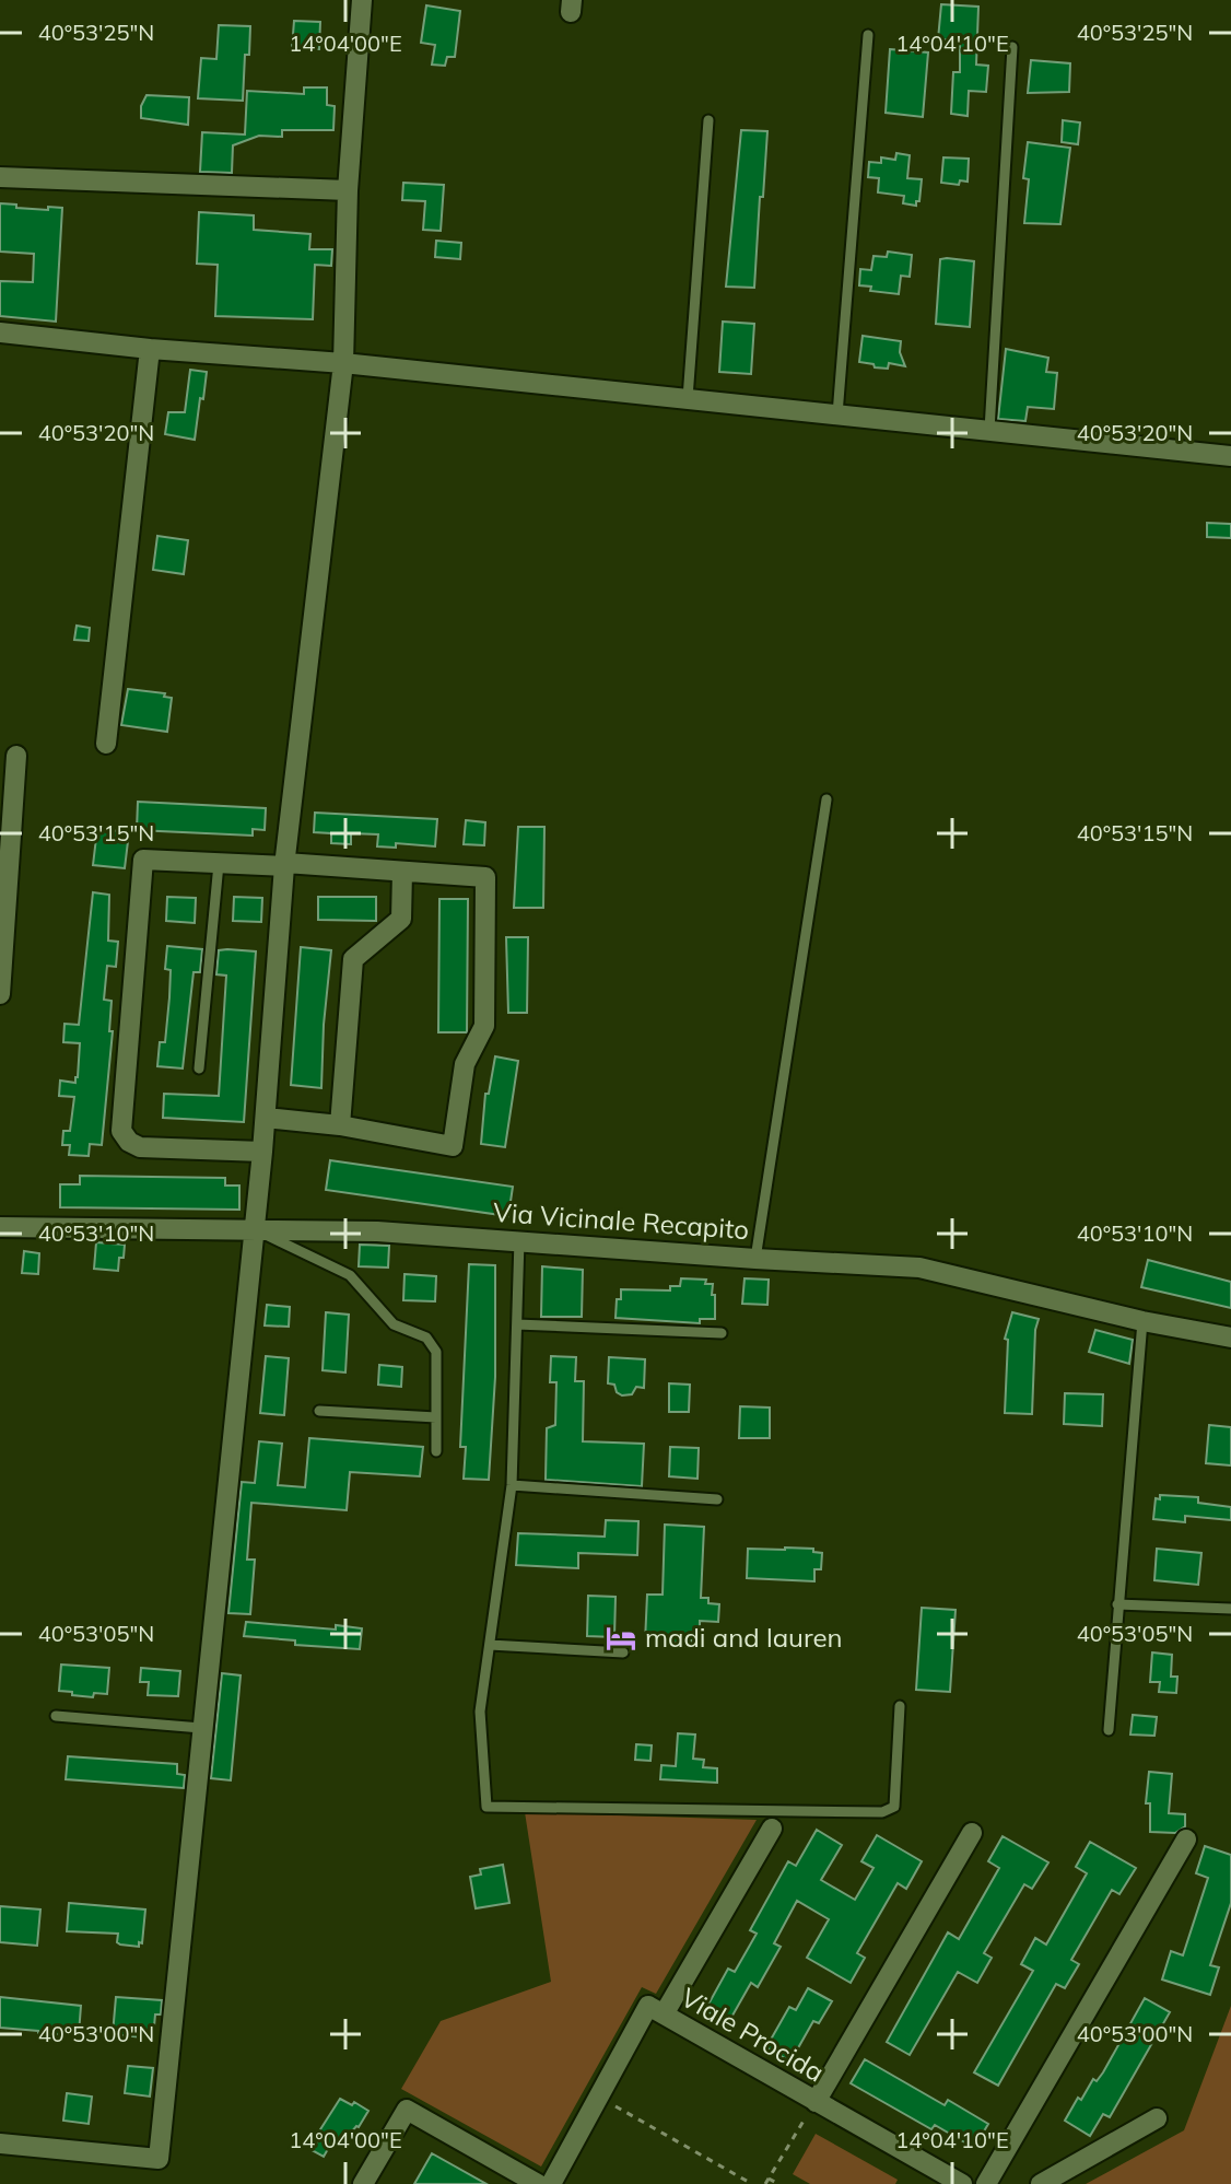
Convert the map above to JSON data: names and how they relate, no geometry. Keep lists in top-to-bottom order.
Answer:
{
  "streets": {
    "street": ["Via Vicinale Recapito", "Viale Procida"]
  },
  "places": {
    "hotel": ["madi and lauren"]
  },
  "coordinates": [
    "40°53'25\"N",
    "14°04'00\"E",
    "14°04'10\"E",
    "40°53'20\"N",
    "40°53'15\"N",
    "40°53'10\"N",
    "40°53'05\"N",
    "40°53'00\"N"
  ]
}
